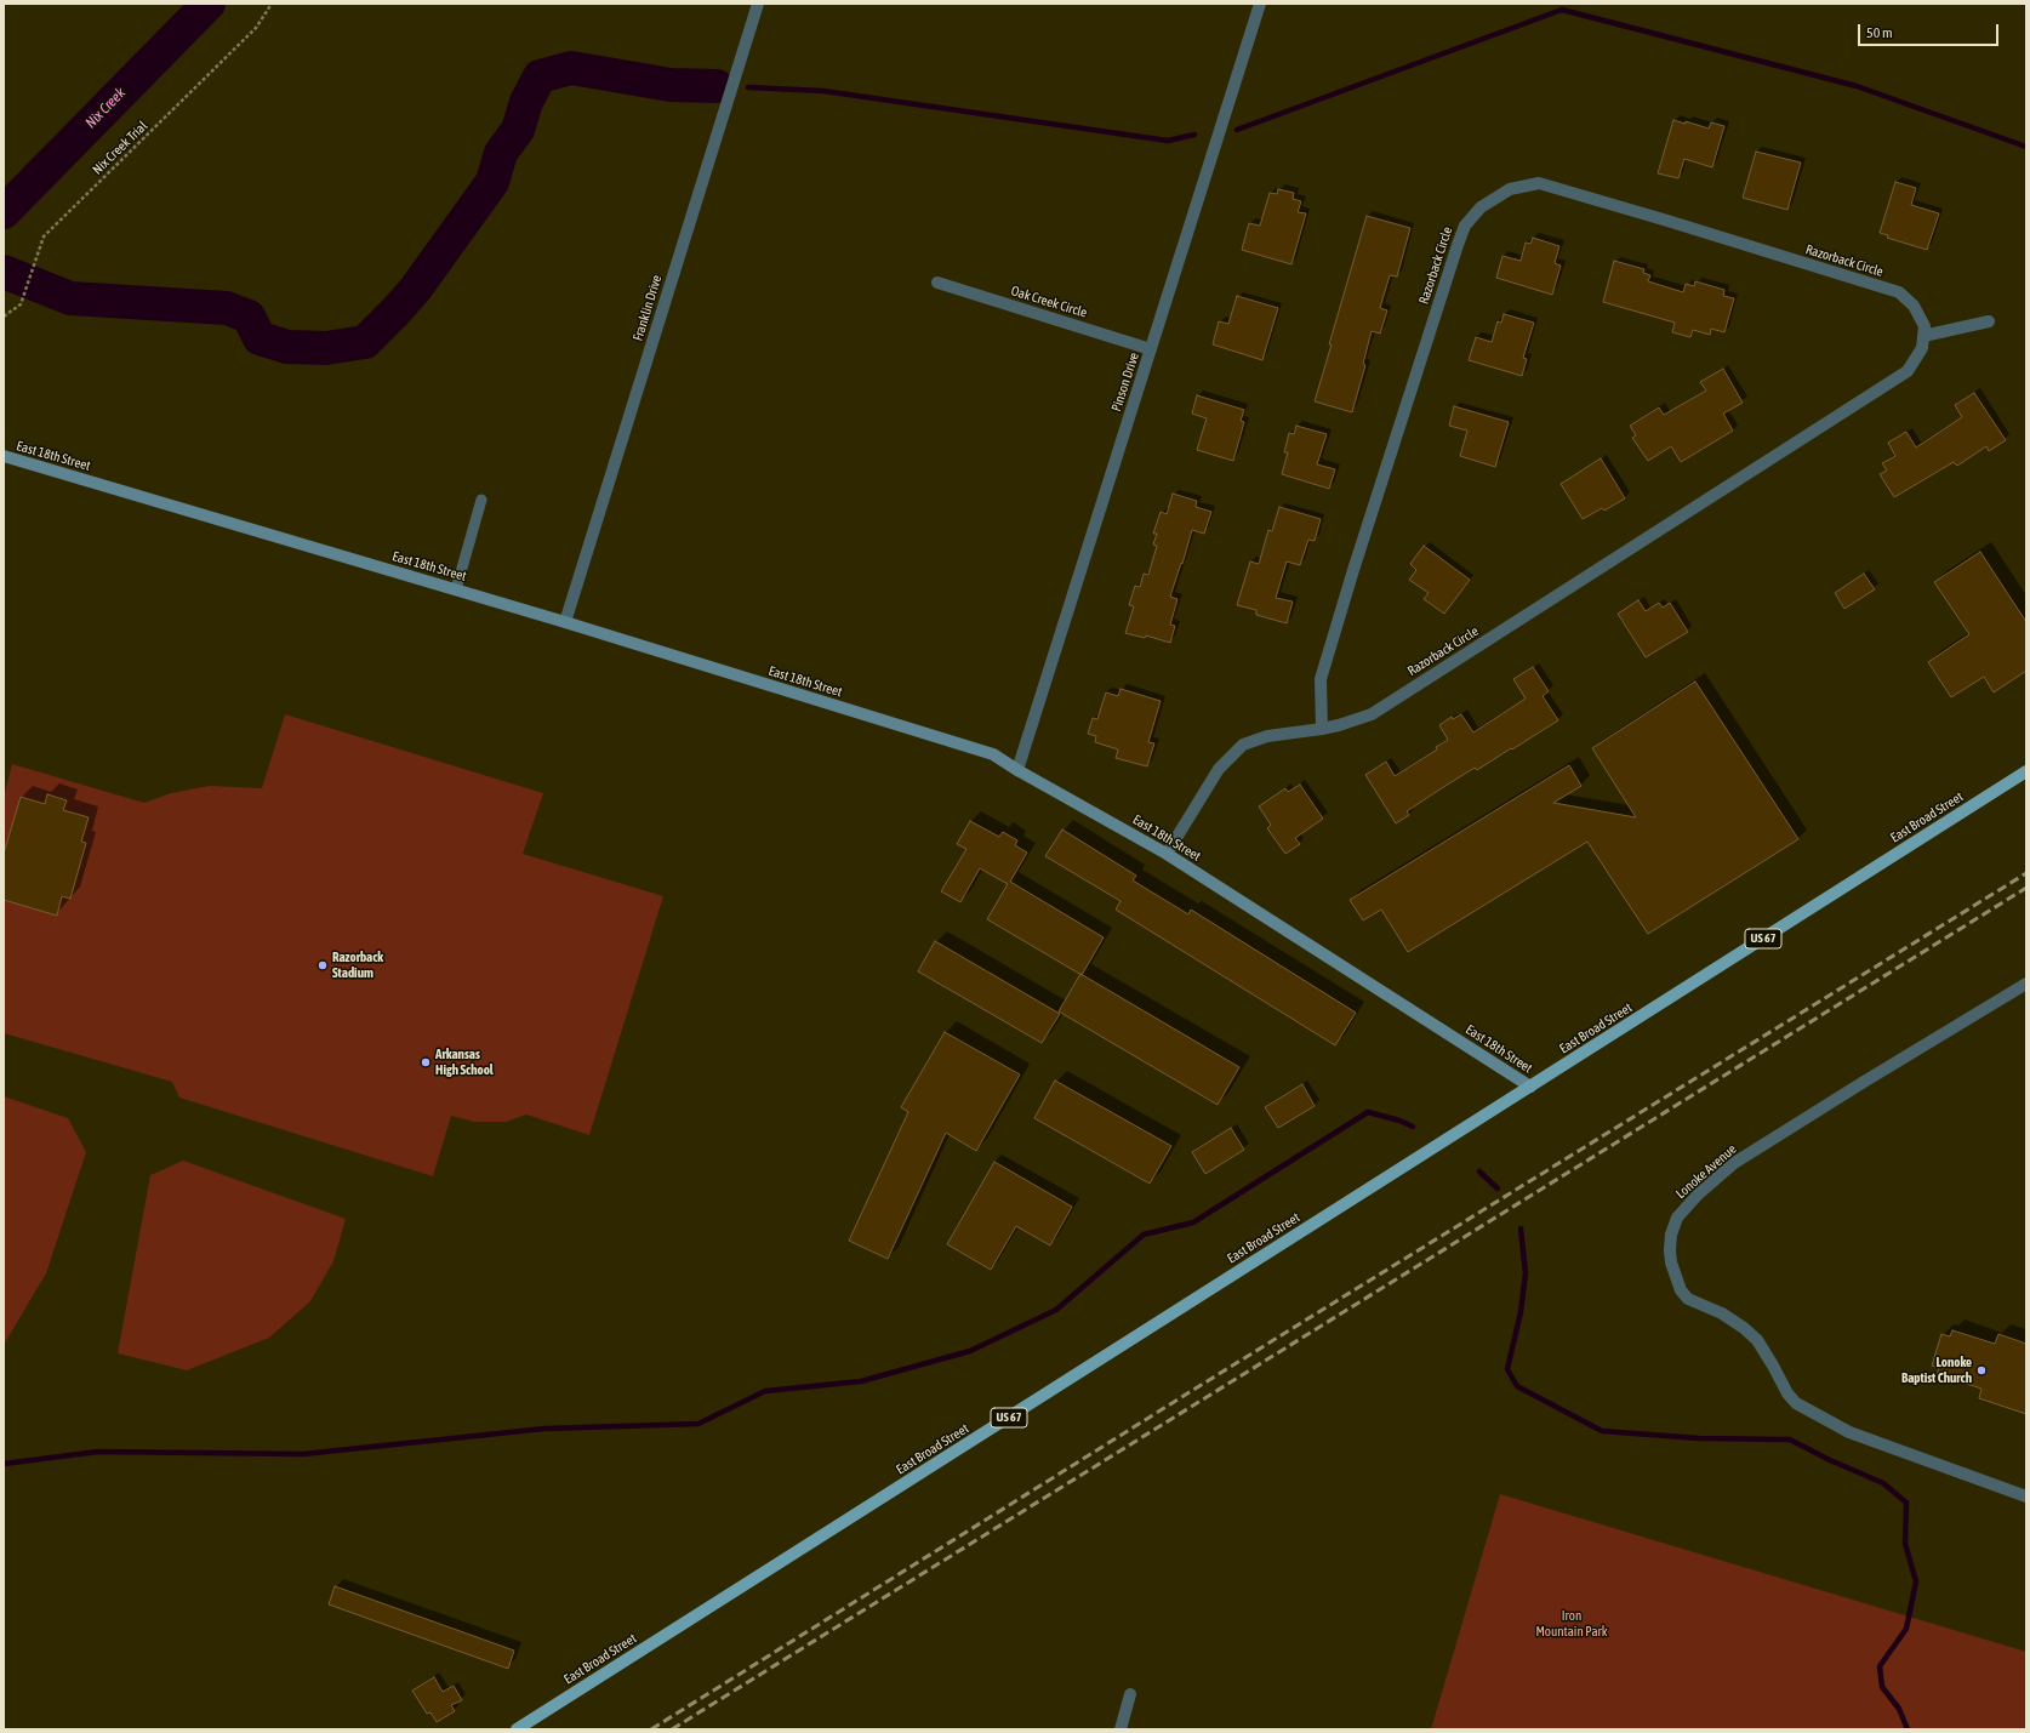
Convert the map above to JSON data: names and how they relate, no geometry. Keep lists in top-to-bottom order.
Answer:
{
  "streets": {
    "main road": ["East Broad Street", "US 67"],
    "street": [
      "Razorback Circle",
      "Oak Creek Circle",
      "Franklin Drive",
      "Pinson Drive",
      "East 18th Street",
      "Lonoke Avenue"
    ],
    "path": ["Nix Creek Trial"]
  },
  "crossings": [
    ["Razorback Circle", "East 18th Street"],
    ["Oak Creek Circle", "Pinson Drive"],
    ["Franklin Drive", "East 18th Street"],
    ["Pinson Drive", "East 18th Street"],
    ["East 18th Street", "East Broad Street"]
  ],
  "water": ["Nix Creek"],
  "parks": ["Iron Mountain Park"],
  "places": ["Razorback Stadium", "Arkansas High School", "Lonoke Baptist Church"],
  "scale_bar": "50 m"
}
